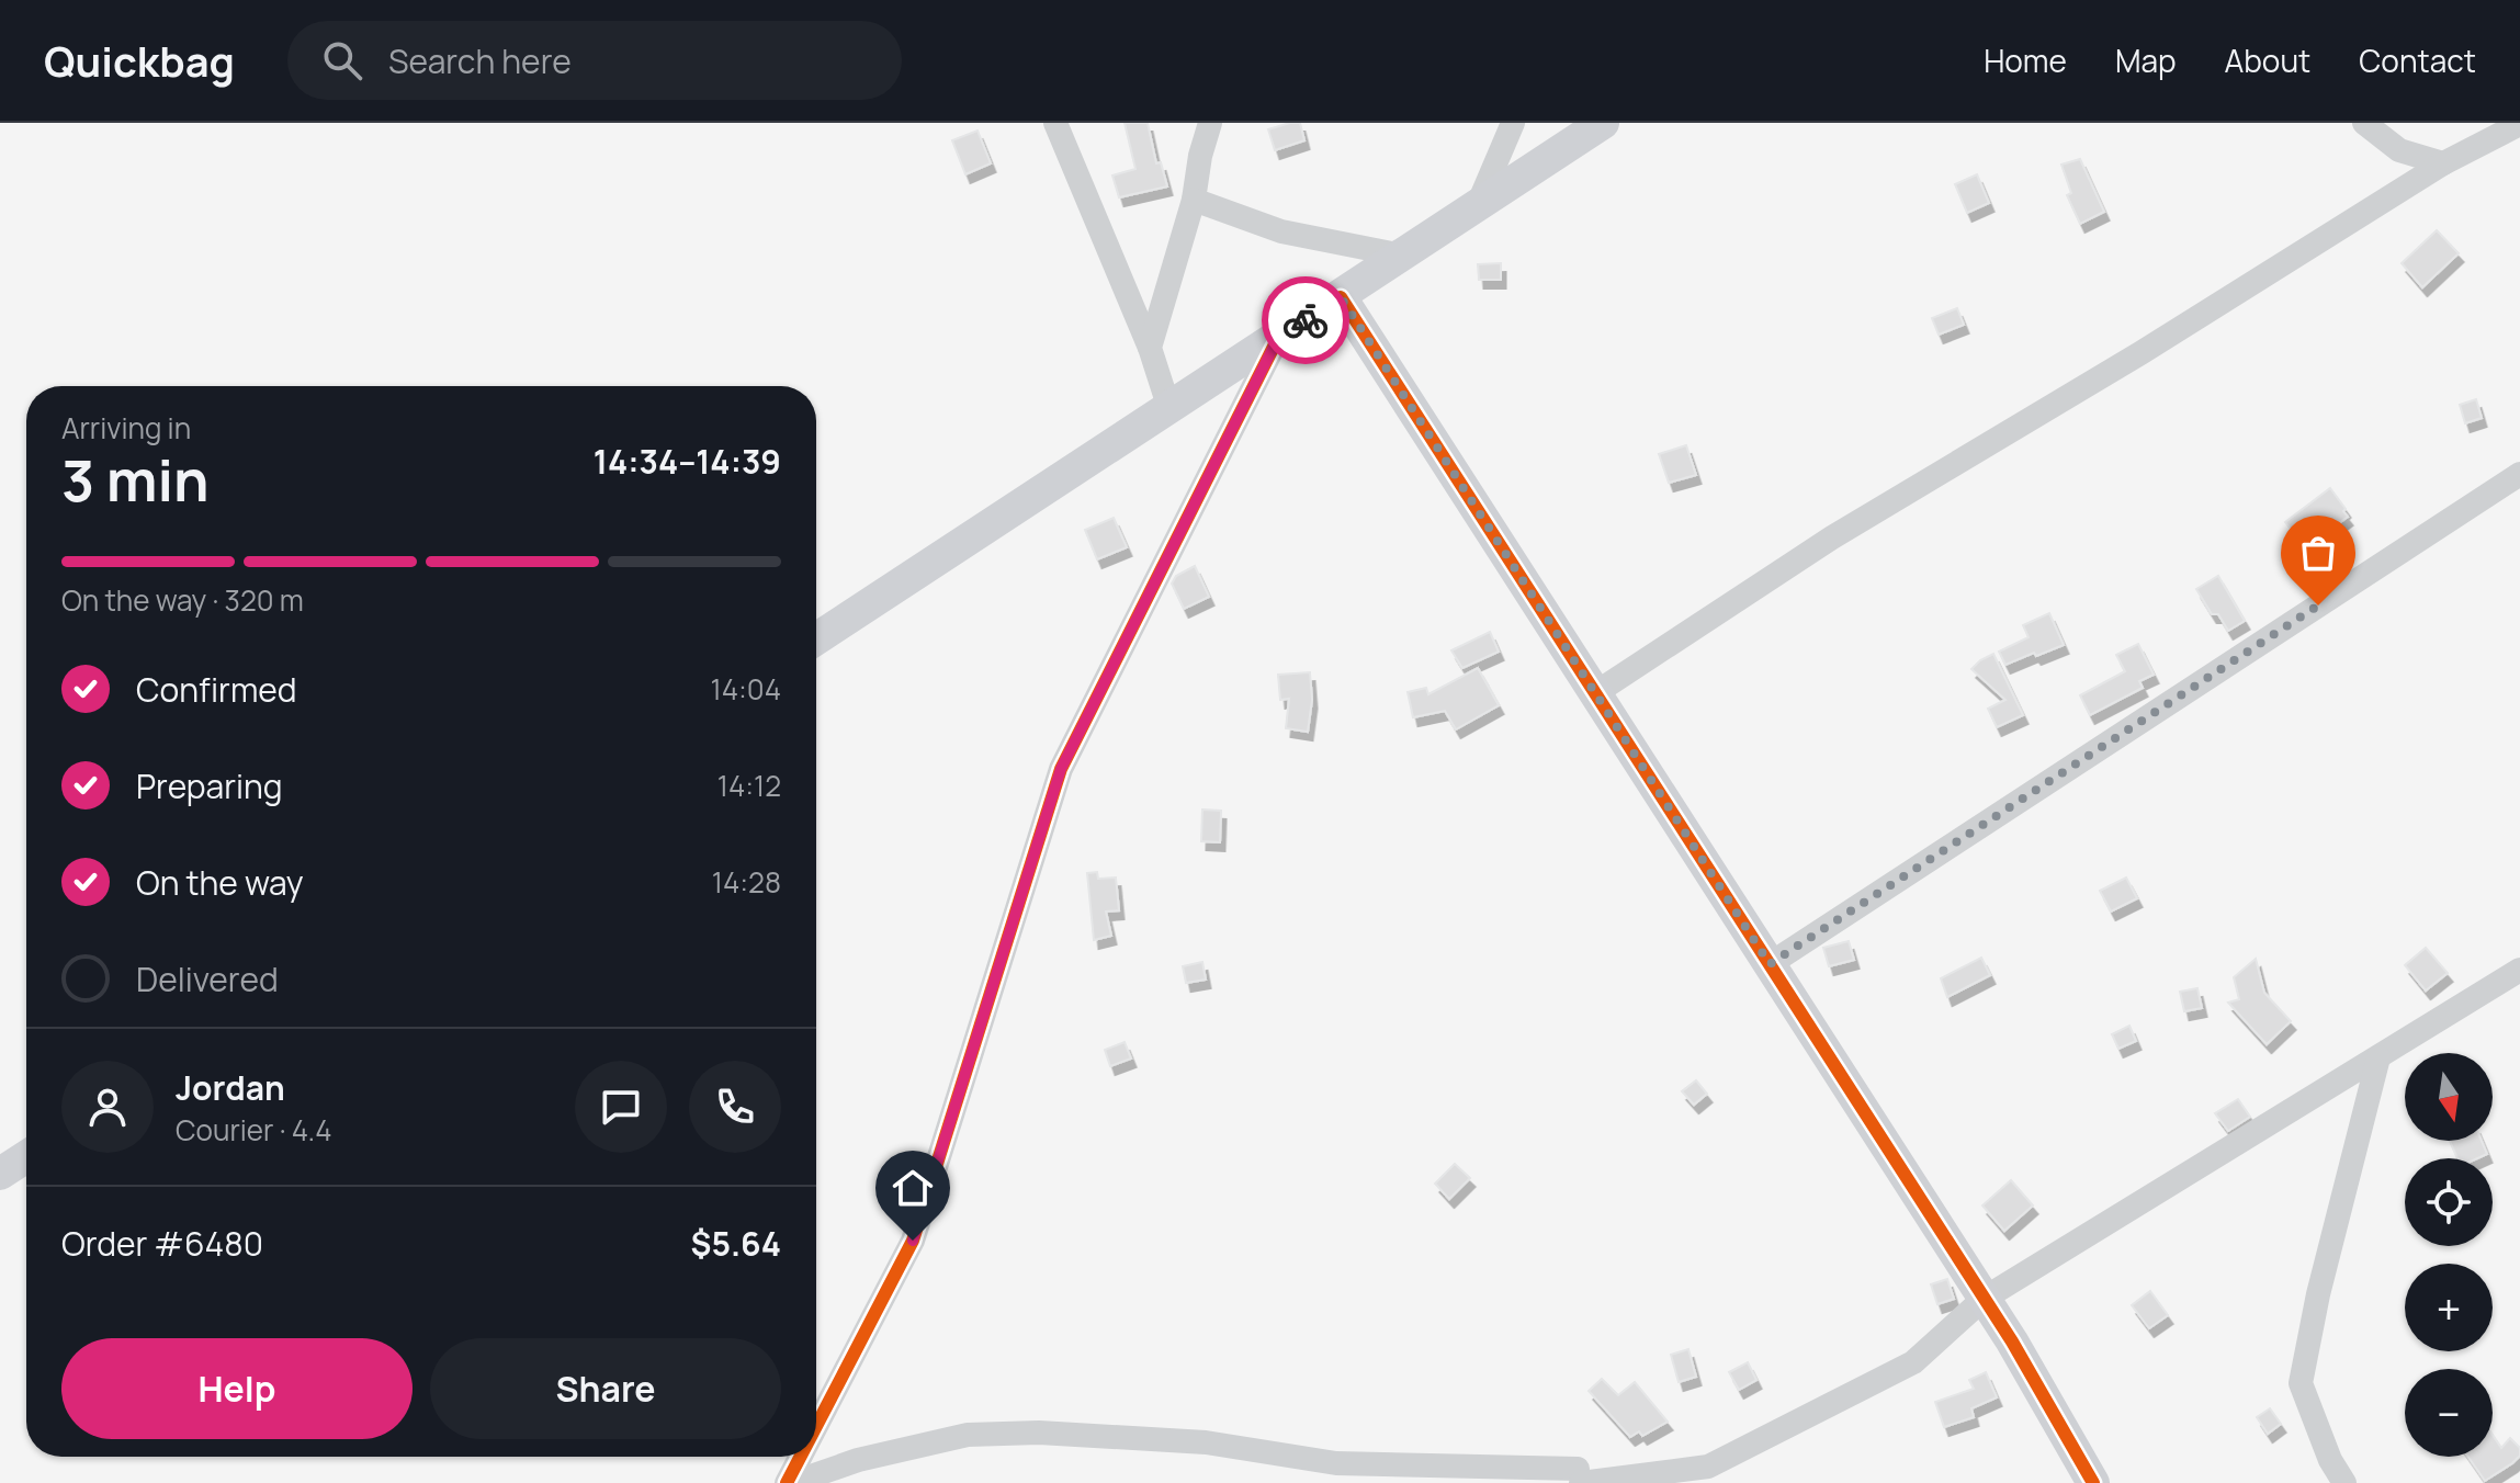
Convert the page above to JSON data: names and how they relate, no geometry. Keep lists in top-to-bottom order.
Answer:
{
  "north": "bottom",
  "page": {
    "header": "Quickbag",
    "search": "Search here",
    "nav": [
      "Home",
      "Map",
      "About",
      "Contact"
    ],
    "heading": ["3 min", "Arriving in", "14:34–14:39"],
    "panel": [
      "Jordan",
      "Courier · 4.4",
      "Order #6480",
      "$5.64"
    ],
    "bar": "On the way · 320 m",
    "list": [
      ["Confirmed", "14:04"],
      ["Preparing", "14:12"],
      ["On the way", "14:28"],
      "Delivered"
    ],
    "map_buttons": ["+", "−"],
    "buttons": ["Help", "Share"]
  }
}
